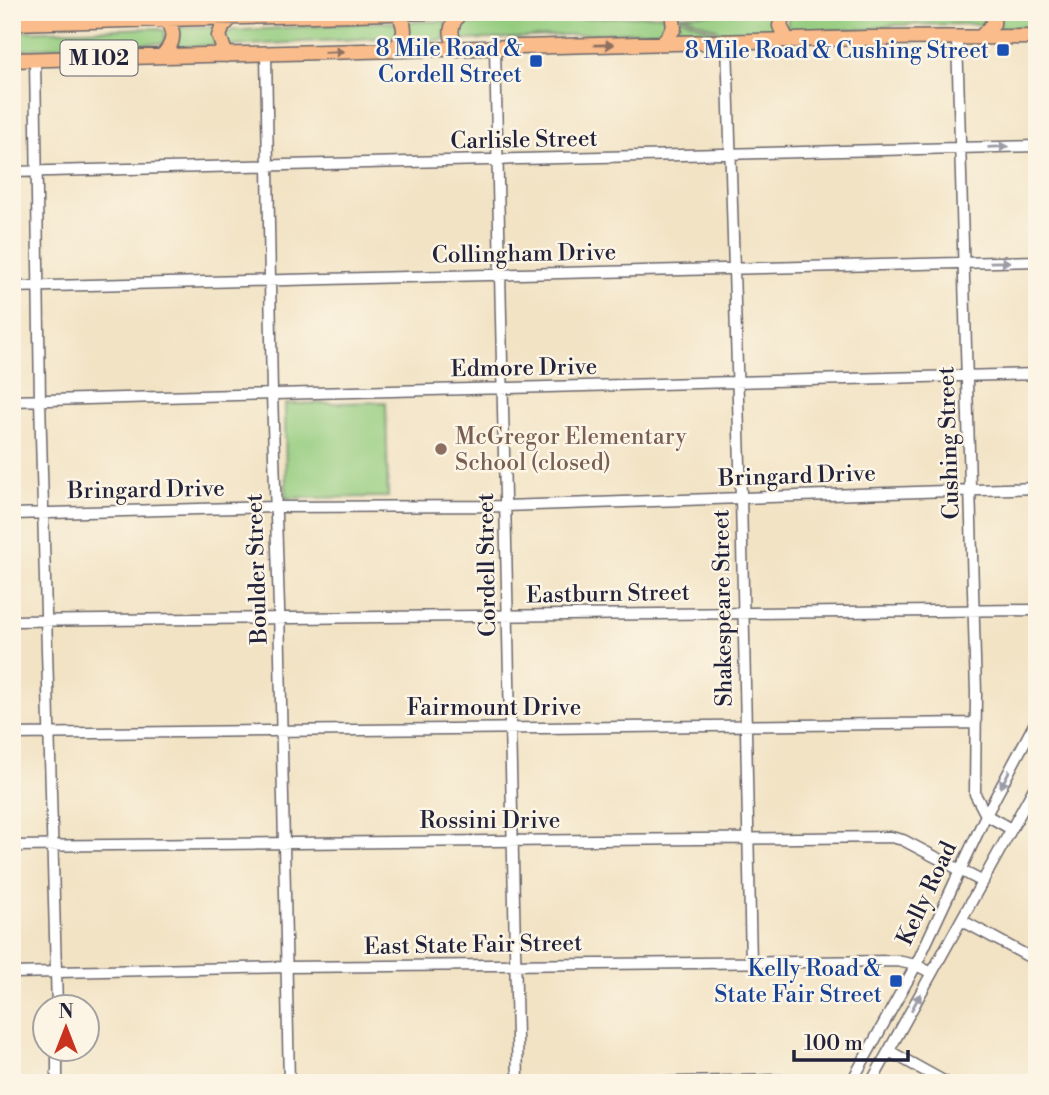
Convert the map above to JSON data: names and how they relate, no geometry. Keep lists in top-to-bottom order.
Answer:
{
  "streets": {
    "highway": ["M 102"],
    "street": [
      "Carlisle Street",
      "Collingham Drive",
      "Edmore Drive",
      "Cushing Street",
      "Bringard Drive",
      "Cordell Street",
      "Boulder Street",
      "Eastburn Street",
      "Shakespeare Street",
      "Fairmount Drive",
      "Rossini Drive",
      "Kelly Road",
      "East State Fair Street"
    ]
  },
  "crossings": [
    ["M 102", "Cushing Street"],
    ["M 102", "Cordell Street"],
    ["M 102", "Boulder Street"],
    ["M 102", "Shakespeare Street"],
    ["Carlisle Street", "Cushing Street"],
    ["Carlisle Street", "Cordell Street"],
    ["Carlisle Street", "Boulder Street"],
    ["Carlisle Street", "Shakespeare Street"],
    ["Collingham Drive", "Cushing Street"],
    ["Collingham Drive", "Cordell Street"],
    ["Collingham Drive", "Boulder Street"],
    ["Collingham Drive", "Shakespeare Street"],
    ["Edmore Drive", "Cushing Street"],
    ["Edmore Drive", "Cordell Street"],
    ["Edmore Drive", "Boulder Street"],
    ["Edmore Drive", "Shakespeare Street"],
    ["Cushing Street", "Bringard Drive"],
    ["Cushing Street", "Eastburn Street"],
    ["Cushing Street", "Fairmount Drive"],
    ["Cushing Street", "Kelly Road"],
    ["Bringard Drive", "Cordell Street"],
    ["Bringard Drive", "Boulder Street"],
    ["Bringard Drive", "Shakespeare Street"],
    ["Cordell Street", "Eastburn Street"],
    ["Cordell Street", "Fairmount Drive"],
    ["Cordell Street", "Rossini Drive"],
    ["Cordell Street", "East State Fair Street"],
    ["Boulder Street", "Eastburn Street"],
    ["Boulder Street", "Fairmount Drive"],
    ["Boulder Street", "Rossini Drive"],
    ["Boulder Street", "East State Fair Street"],
    ["Eastburn Street", "Shakespeare Street"],
    ["Shakespeare Street", "Fairmount Drive"],
    ["Shakespeare Street", "Rossini Drive"],
    ["Shakespeare Street", "East State Fair Street"],
    ["Rossini Drive", "Kelly Road"],
    ["Kelly Road", "East State Fair Street"]
  ],
  "places": {
    "transit": ["8 Mile Road & Cushing Street", "8 Mile Road & Cordell Street", "Kelly Road & State Fair Street"],
    "other": ["McGregor Elementary School (closed)"]
  },
  "scale_bar": "100 m",
  "north": "top"
}
